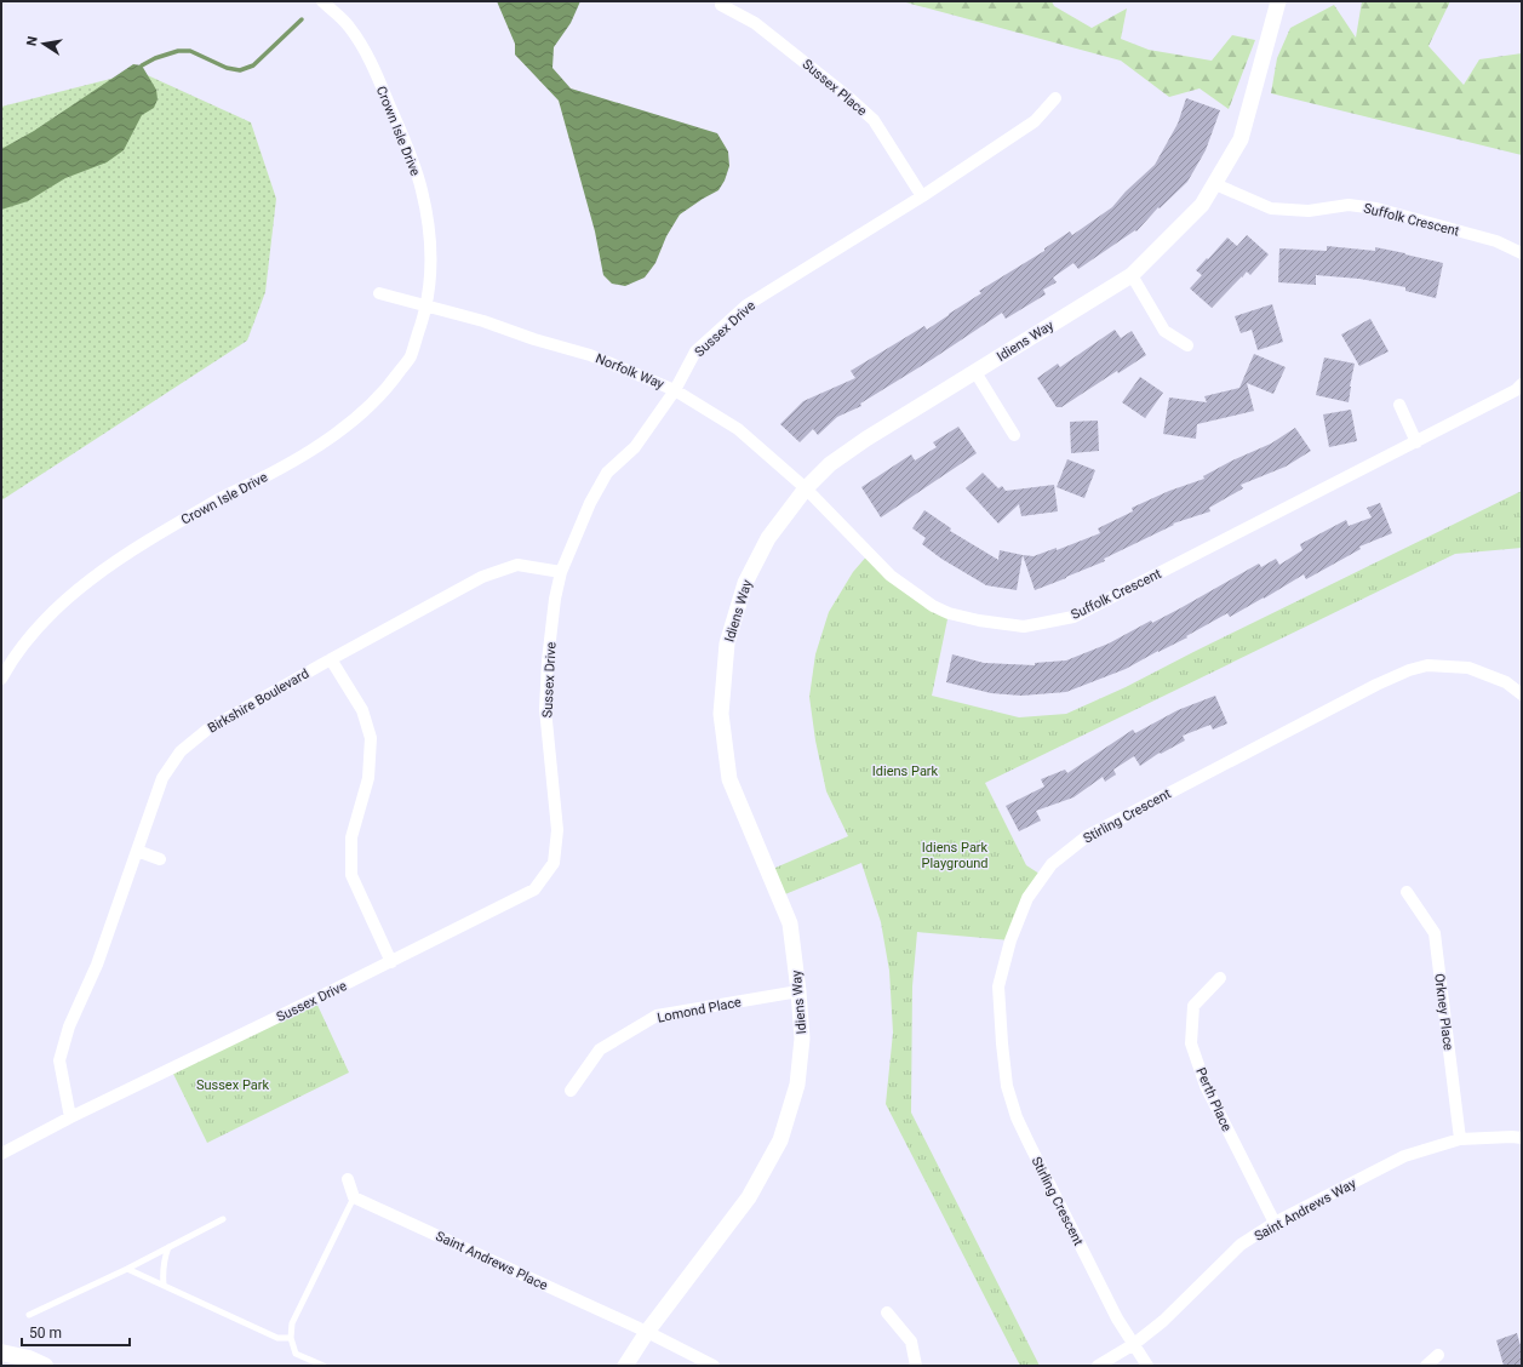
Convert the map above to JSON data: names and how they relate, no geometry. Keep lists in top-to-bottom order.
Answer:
{
  "streets": {
    "street": [
      "Sussex Place",
      "Crown Isle Drive",
      "Suffolk Crescent",
      "Sussex Drive",
      "Idiens Way",
      "Norfolk Way",
      "Birkshire Boulevard",
      "Stirling Crescent",
      "Lomond Place",
      "Orkney Place",
      "Perth Place",
      "Saint Andrews Way",
      "Saint Andrews Place"
    ]
  },
  "crossings": [
    ["Sussex Place", "Sussex Drive"],
    ["Crown Isle Drive", "Norfolk Way"],
    ["Suffolk Crescent", "Idiens Way"],
    ["Suffolk Crescent", "Norfolk Way"],
    ["Sussex Drive", "Norfolk Way"],
    ["Sussex Drive", "Birkshire Boulevard"],
    ["Idiens Way", "Norfolk Way"],
    ["Idiens Way", "Lomond Place"],
    ["Idiens Way", "Saint Andrews Place"],
    ["Stirling Crescent", "Saint Andrews Way"],
    ["Orkney Place", "Saint Andrews Way"],
    ["Perth Place", "Saint Andrews Way"]
  ],
  "parks": ["Idiens Park", "Idiens Park Playground", "Sussex Park"],
  "scale_bar": "50 m",
  "north": "left"
}
